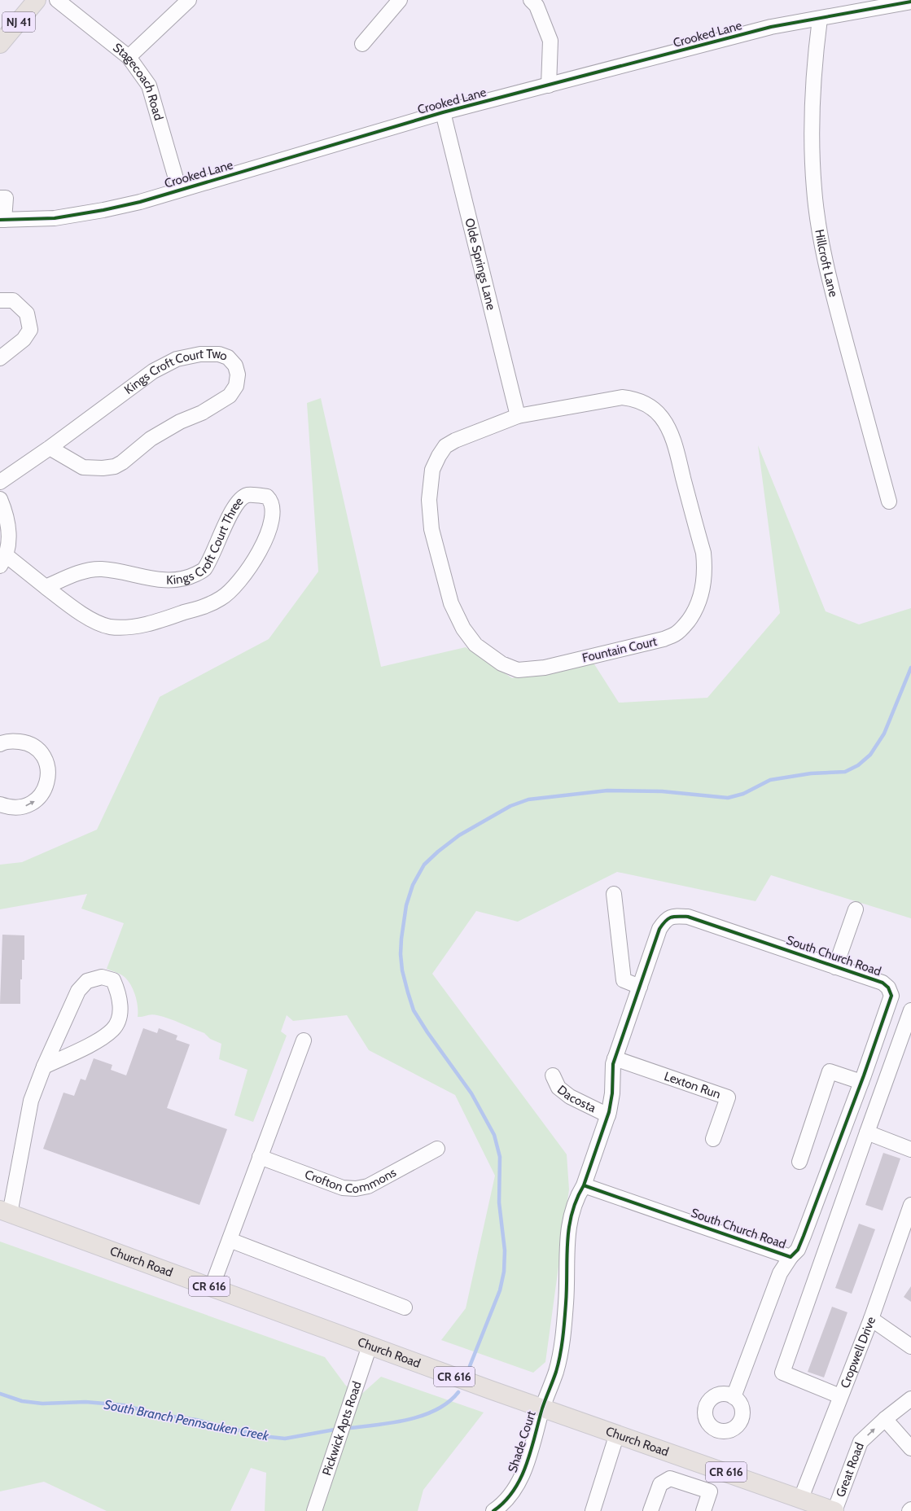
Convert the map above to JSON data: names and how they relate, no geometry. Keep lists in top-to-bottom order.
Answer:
{
  "streets": {
    "main road": ["NJ 41", "Church Road", "CR 616"],
    "street": [
      "Crooked Lane",
      "Stagecoach Road",
      "Hillcroft Lane",
      "Olde Springs Lane",
      "Kings Croft Court Two",
      "Kings Croft Court Three",
      "Fountain Court",
      "South Church Road",
      "Lexton Run",
      "Dacosta",
      "Crofton Commons",
      "Cropwell Drive",
      "Pickwick Apts Road",
      "Shade Court",
      "Great Road"
    ]
  },
  "crossings": [
    ["Crooked Lane", "Stagecoach Road"],
    ["Crooked Lane", "Hillcroft Lane"],
    ["Crooked Lane", "Olde Springs Lane"],
    ["Olde Springs Lane", "Fountain Court"],
    ["South Church Road", "Lexton Run"],
    ["South Church Road", "Dacosta"],
    ["South Church Road", "Church Road"],
    ["South Church Road", "Shade Court"],
    ["Church Road", "Cropwell Drive"],
    ["Church Road", "Pickwick Apts Road"],
    ["Church Road", "Shade Court"],
    ["Church Road", "Great Road"]
  ],
  "one_way": ["Great Road"],
  "water": ["South Branch Pennsauken Creek"]
}
